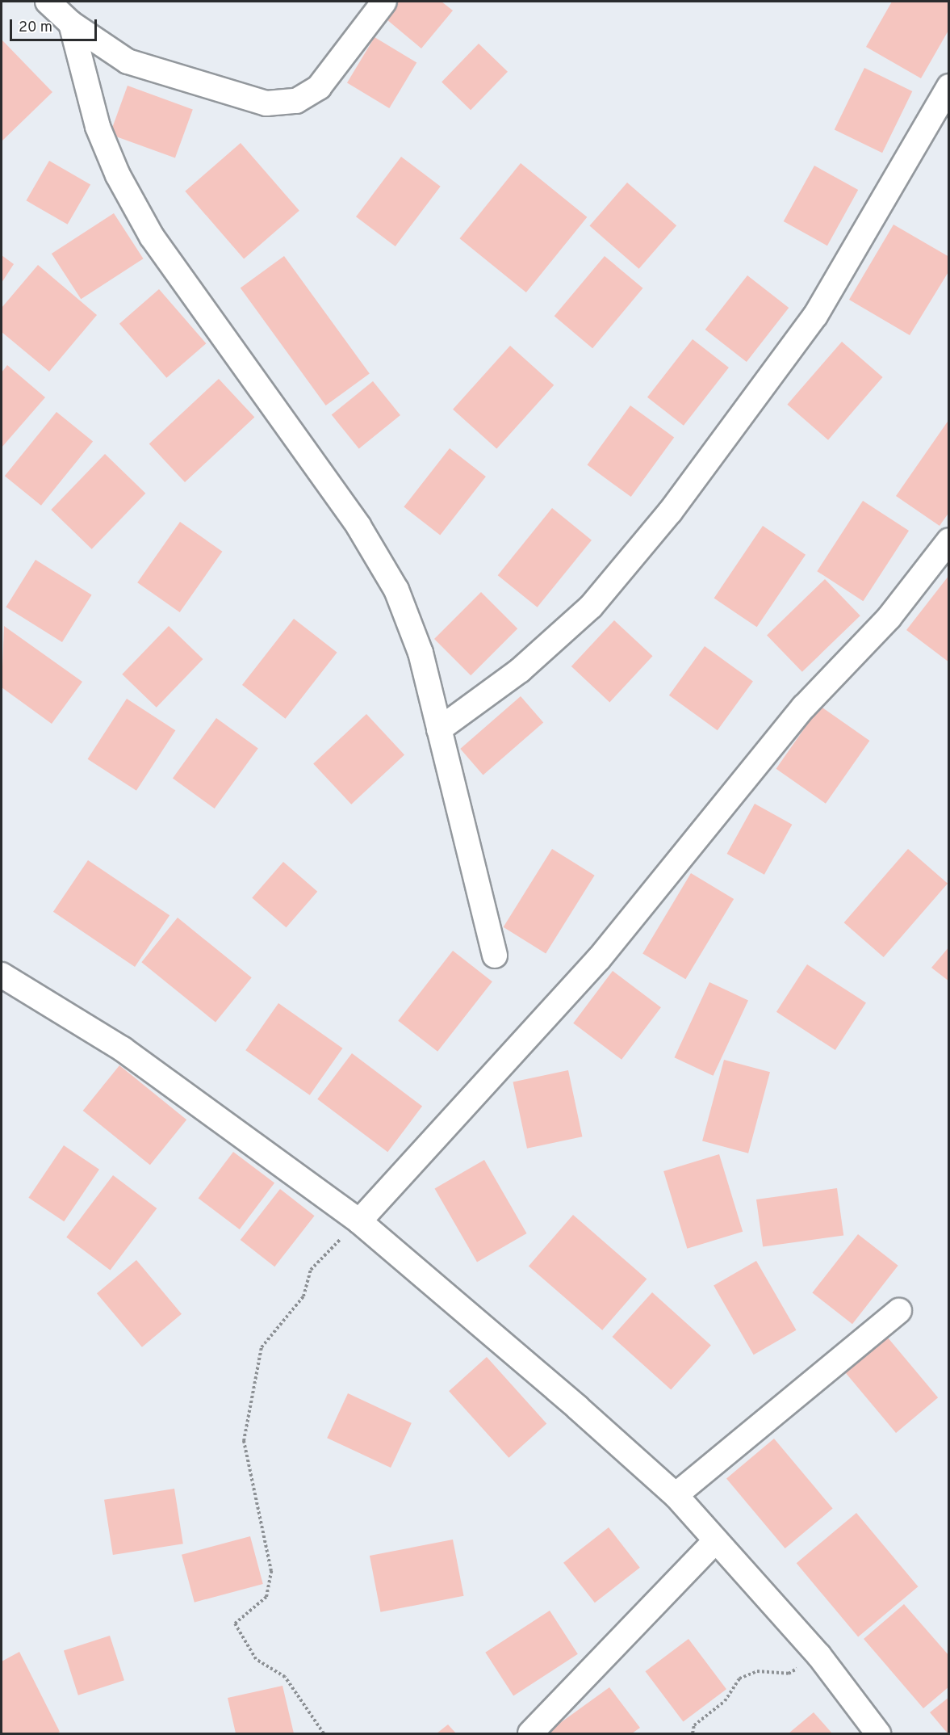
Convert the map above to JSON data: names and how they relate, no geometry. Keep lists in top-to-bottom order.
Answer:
{
  "scale_bar": "20 m"
}
